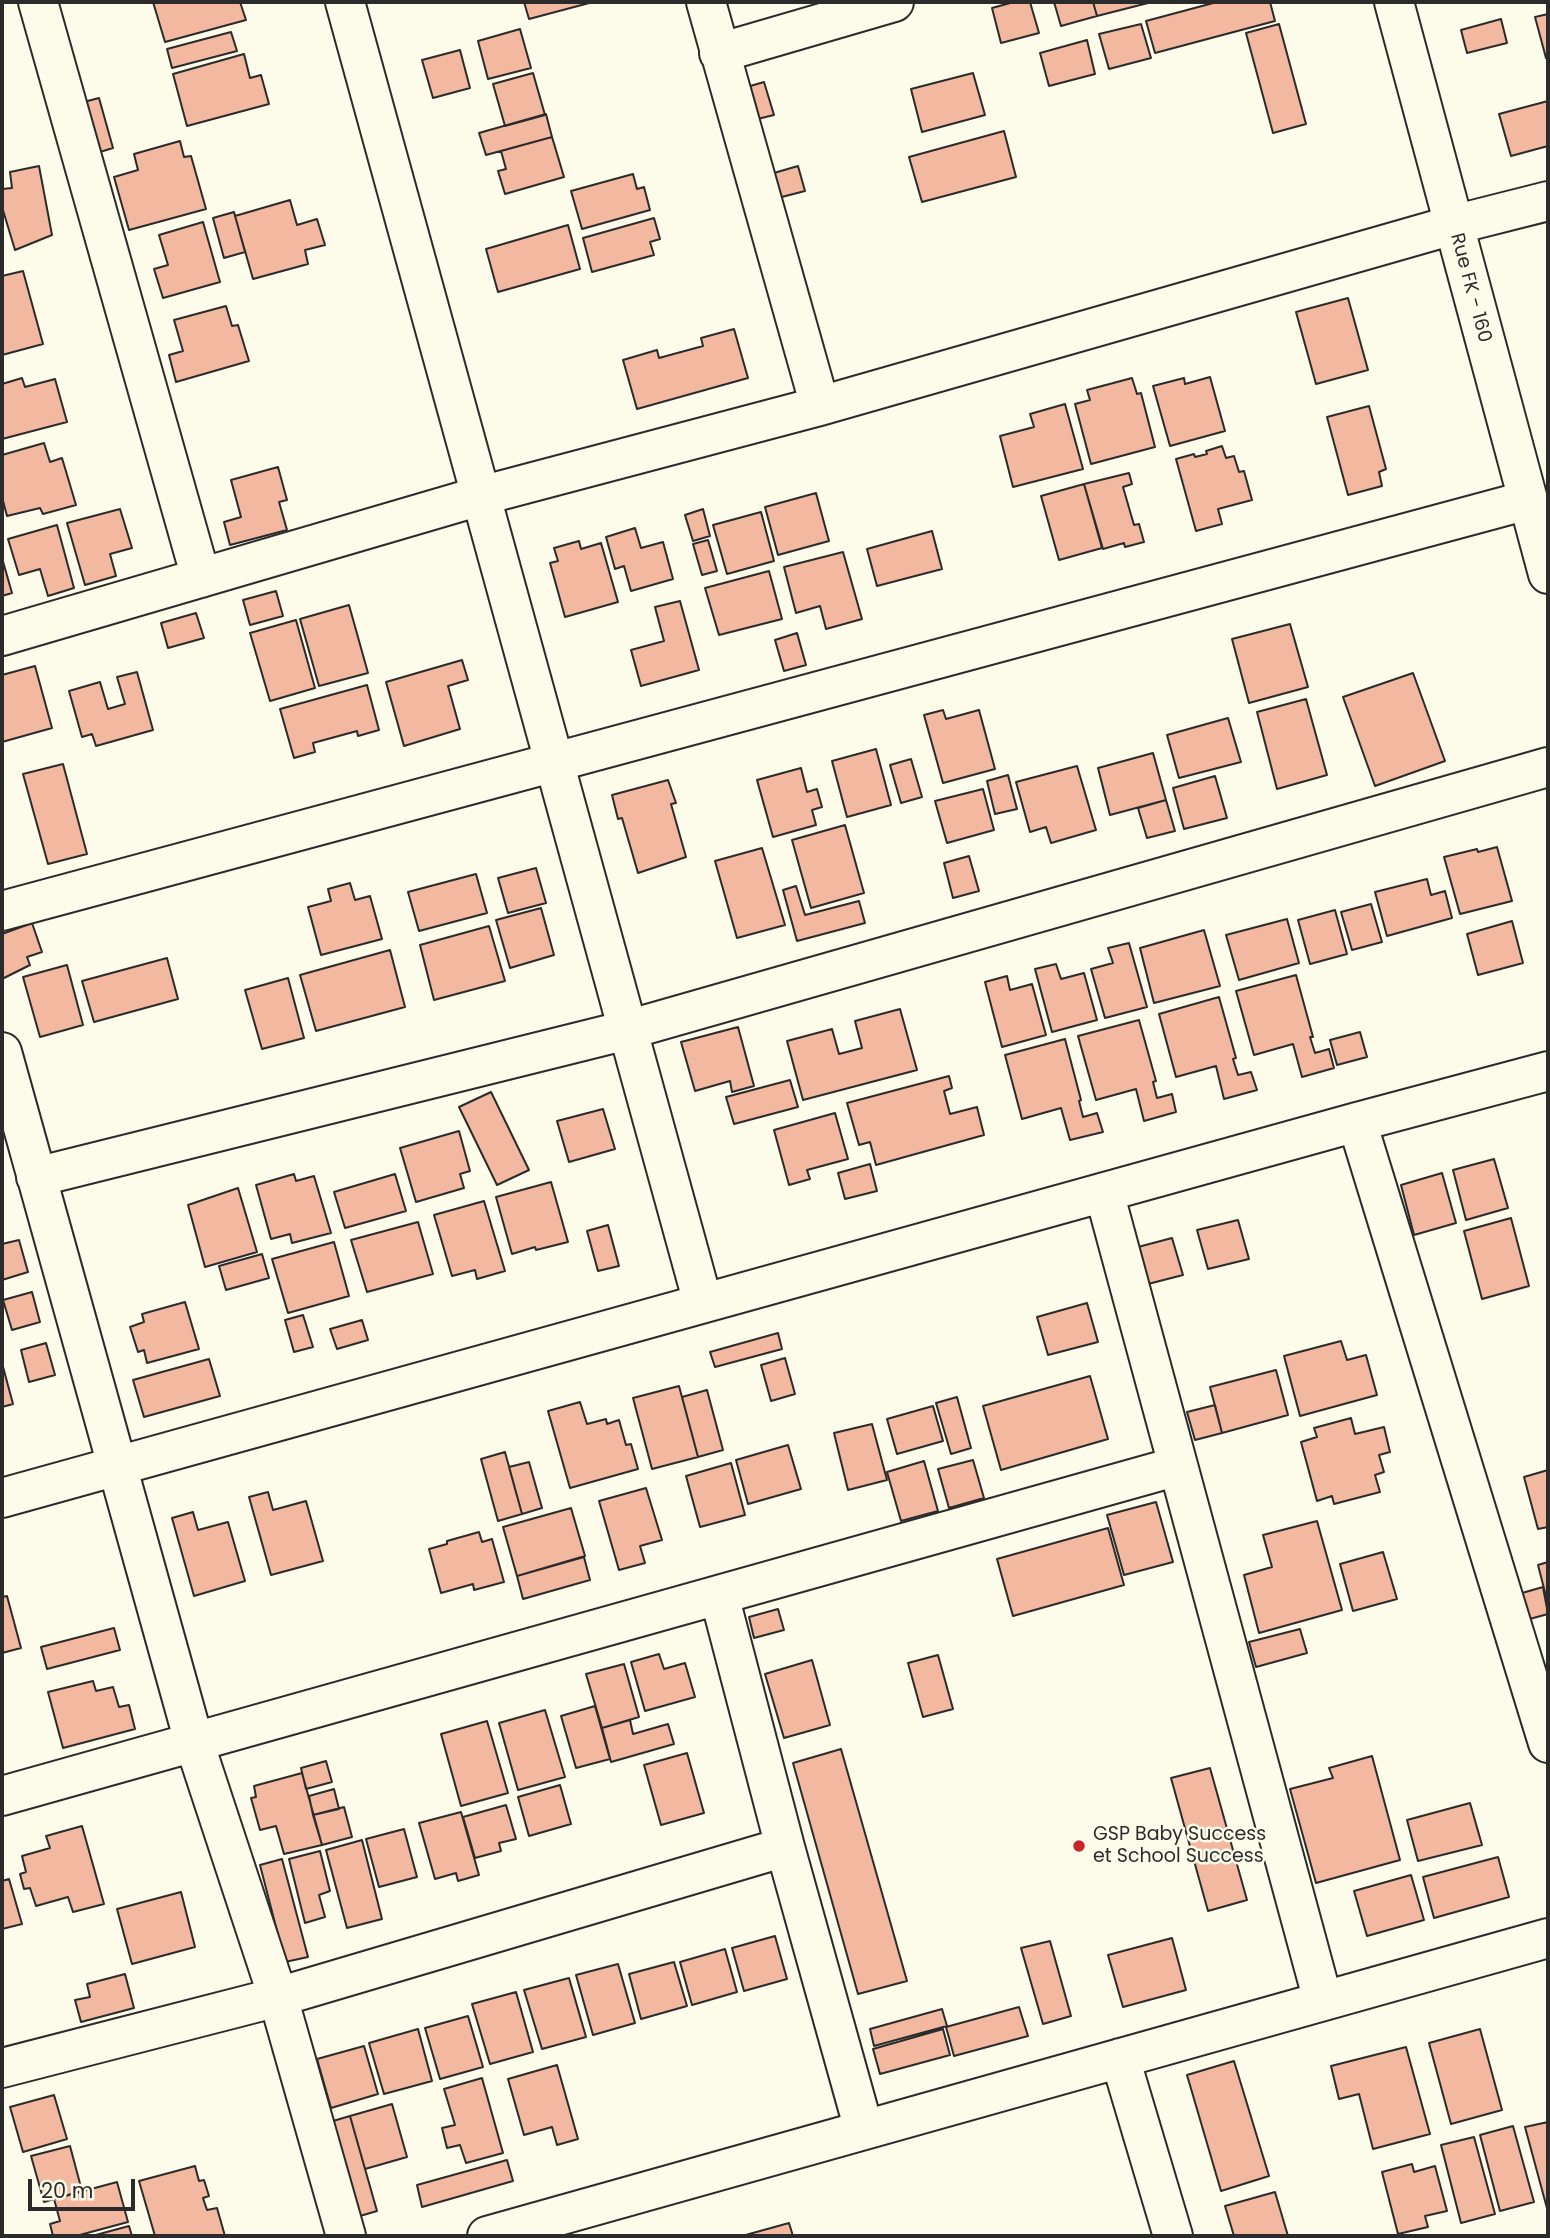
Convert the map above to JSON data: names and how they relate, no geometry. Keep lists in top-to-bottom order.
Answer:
{
  "streets": {
    "street": ["Rue FK - 160"]
  },
  "places": ["GSP Baby Success et School Success"],
  "scale_bar": "20 m"
}
